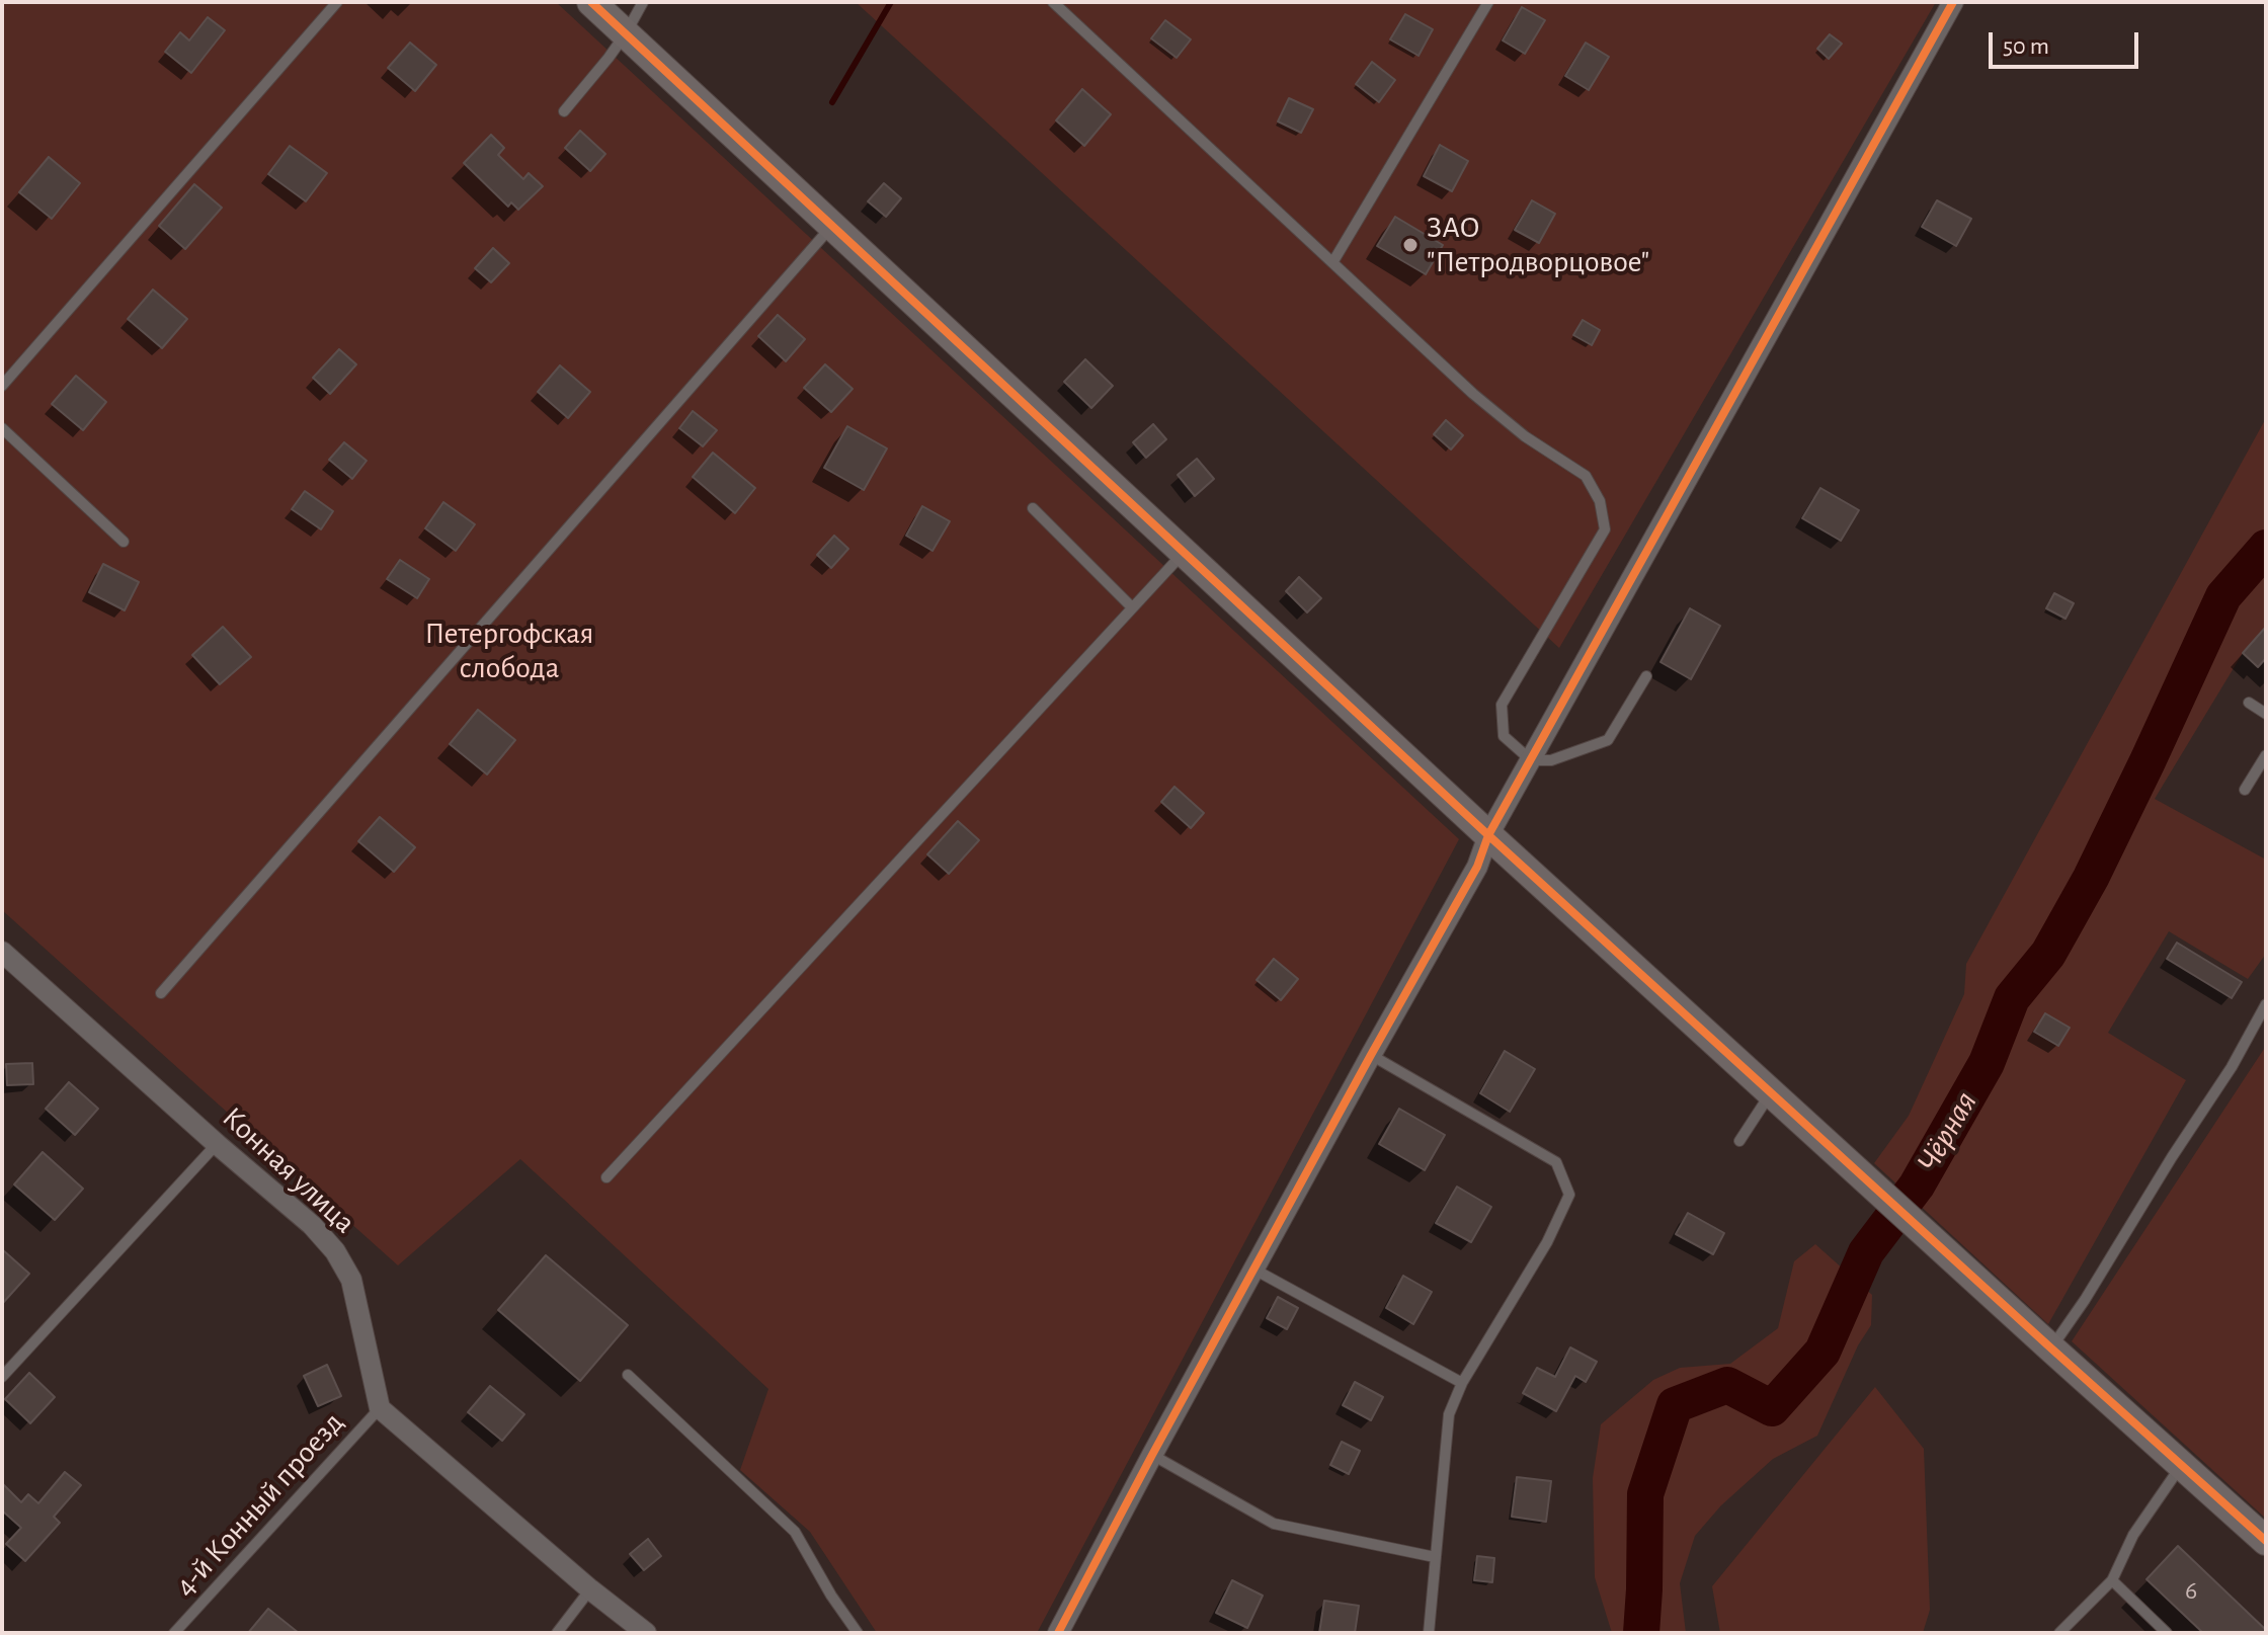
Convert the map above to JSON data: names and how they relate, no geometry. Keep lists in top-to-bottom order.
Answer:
{
  "streets": {
    "street": ["Конная улица"],
    "lane": ["4-й Конный проезд"]
  },
  "crossings": [
    ["Конная улица", "4-й Конный проезд"]
  ],
  "water": ["Чёрная"],
  "parks": ["Петергофская слобода"],
  "places": ["ЗАО \"Петродворцовое\""],
  "house_numbers": ["6"],
  "scale_bar": "50 m"
}
